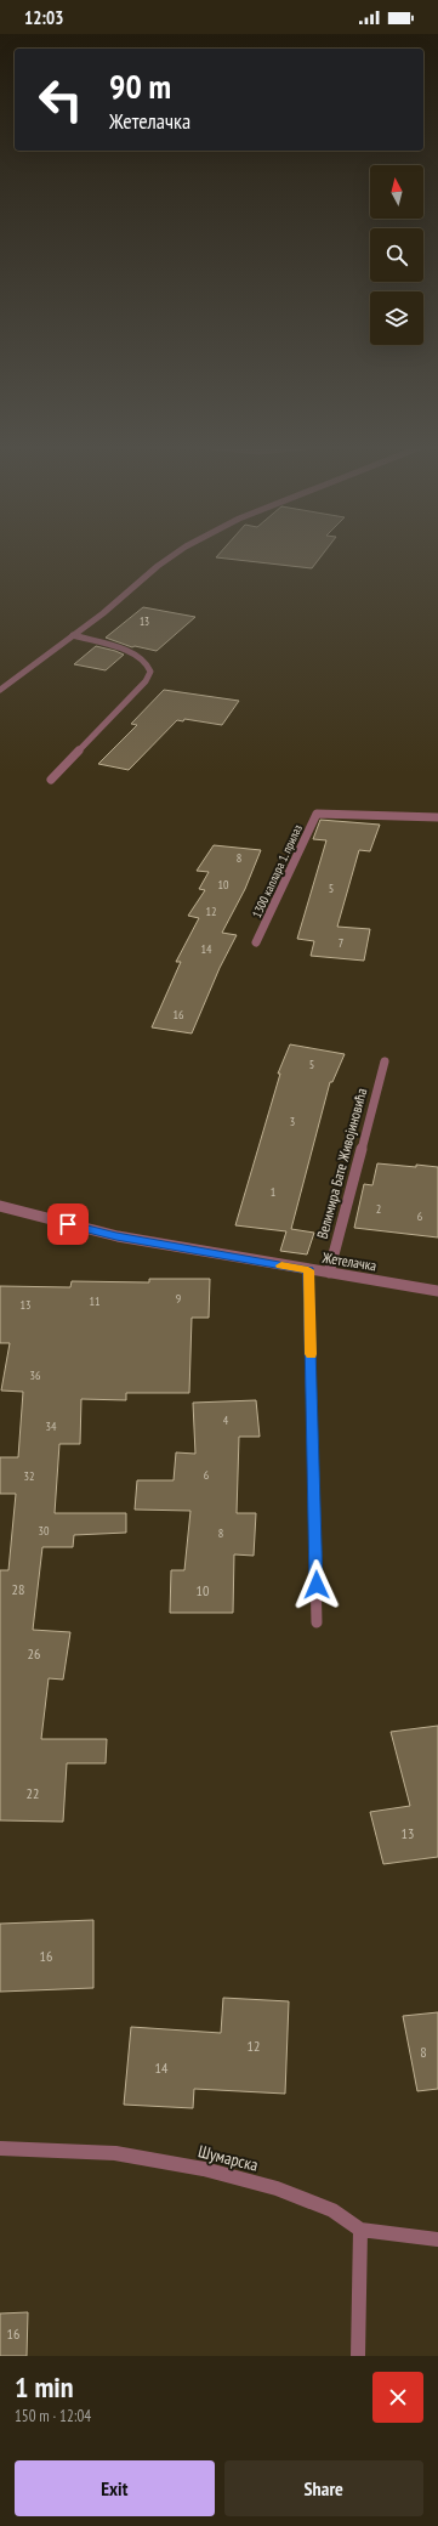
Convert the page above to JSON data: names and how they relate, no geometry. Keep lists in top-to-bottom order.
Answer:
{
  "streets": {
    "street": [
      "1300 каплара 1. прилаз",
      "Велимира Бате Живојиновића",
      "Жетелачка",
      "Шумарска"
    ]
  },
  "crossings": [
    ["Велимира Бате Живојиновића", "Жетелачка"]
  ],
  "house_numbers": [
    "13",
    "8",
    "10",
    "5",
    "12",
    "7",
    "14",
    "16",
    "5",
    "3",
    "1",
    "2",
    "6",
    "9",
    "11",
    "13",
    "36",
    "4",
    "34",
    "6",
    "32",
    "30",
    "8",
    "28",
    "10",
    "26",
    "22",
    "13",
    "16",
    "12",
    "8",
    "14",
    "16"
  ],
  "north": "top",
  "page": {
    "status": "12:03",
    "turn": ["90 m", "Жетелачка"],
    "heading": ["1 min", "150 m · 12:04"],
    "buttons": ["Exit", "Share"]
  }
}
